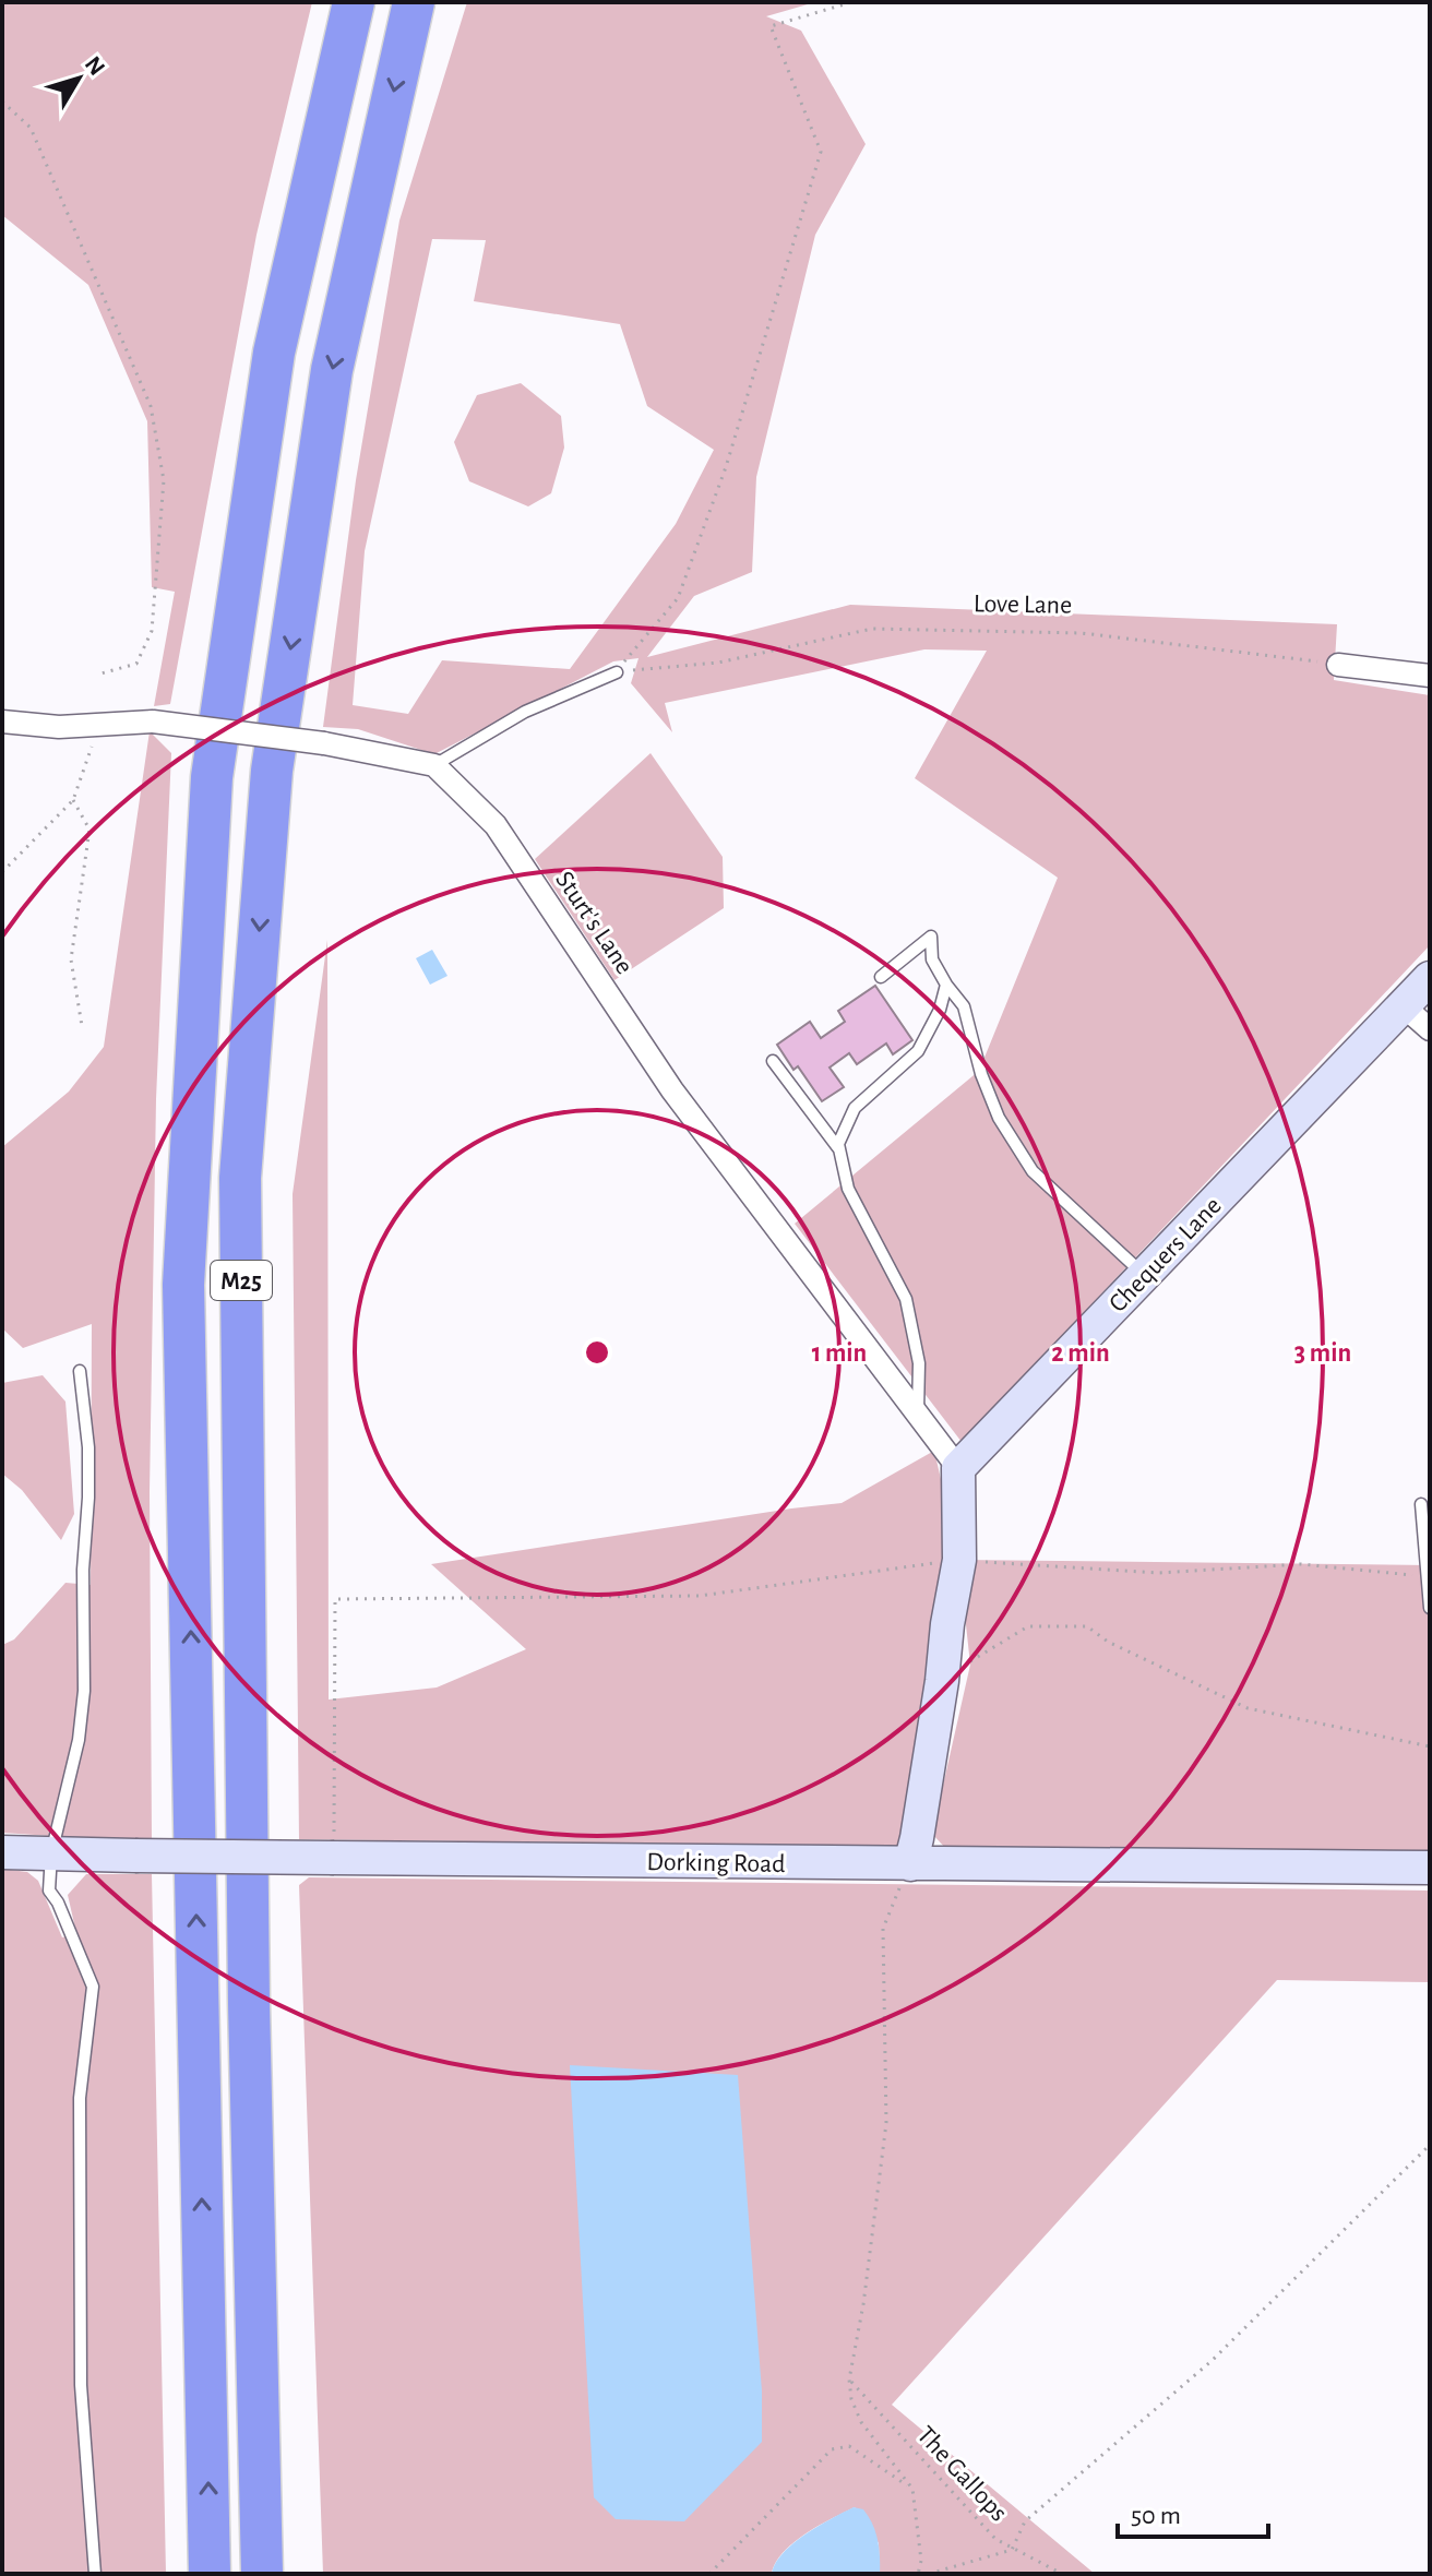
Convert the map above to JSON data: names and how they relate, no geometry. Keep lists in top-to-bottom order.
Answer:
{
  "streets": {
    "highway": ["M25"],
    "main road": ["Chequers Lane", "Dorking Road"],
    "street": ["Sturt's Lane"],
    "path": ["Love Lane", "The Gallops"]
  },
  "crossings": [
    ["Sturt's Lane", "Chequers Lane"]
  ],
  "scale_bar": "50 m",
  "north": "top right",
  "rings": ["1 min", "2 min", "3 min"]
}
